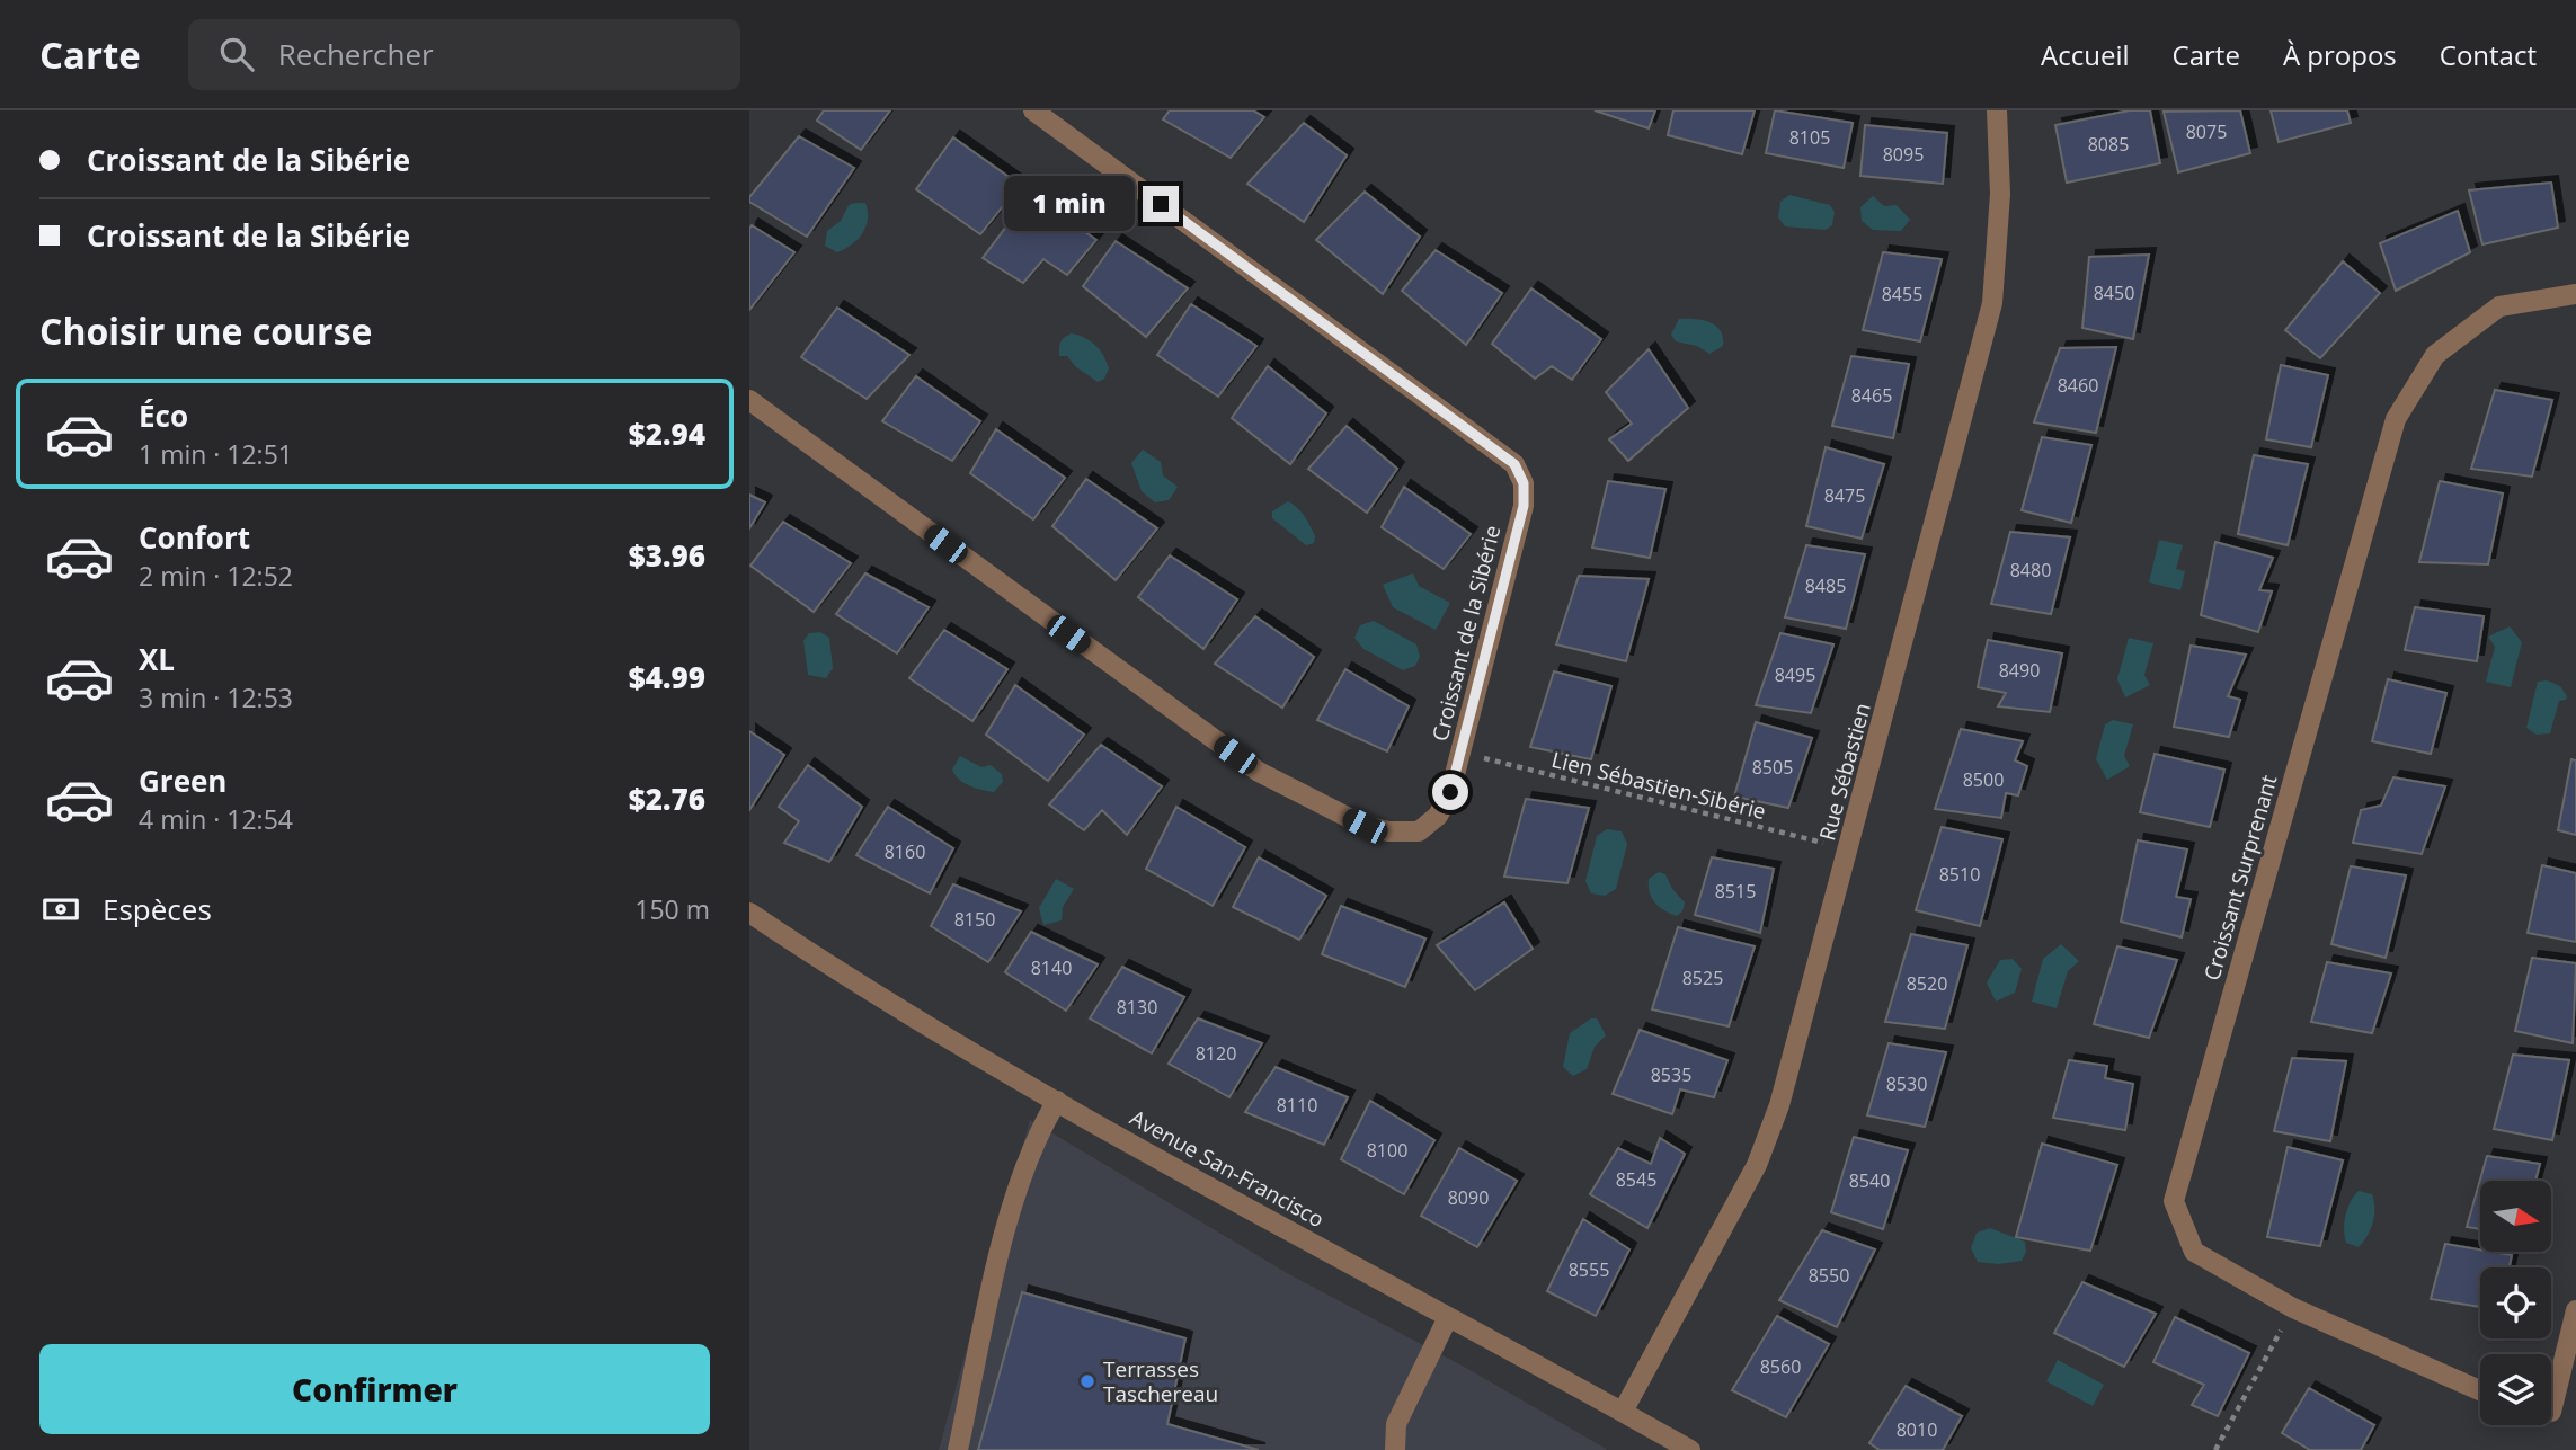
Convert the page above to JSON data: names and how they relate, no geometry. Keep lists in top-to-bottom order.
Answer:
{
  "streets": {
    "street": [
      "Croissant de la Sibérie",
      "Rue Sébastien",
      "Croissant Surprenant",
      "Avenue San-Francisco"
    ],
    "path": ["Lien Sébastien-Sibérie"]
  },
  "crossings": [
    ["Croissant de la Sibérie", "Lien Sébastien-Sibérie"],
    ["Rue Sébastien", "Lien Sébastien-Sibérie"],
    ["Rue Sébastien", "Avenue San-Francisco"]
  ],
  "places": ["Terrasses Taschereau"],
  "house_numbers": [
    "8075",
    "8105",
    "8085",
    "8095",
    "8450",
    "8455",
    "8460",
    "8465",
    "8475",
    "8480",
    "8485",
    "8490",
    "8495",
    "8505",
    "8500",
    "8160",
    "8510",
    "8515",
    "8150",
    "8140",
    "8525",
    "8520",
    "8130",
    "8120",
    "8535",
    "8530",
    "8110",
    "8100",
    "8545",
    "8540",
    "8090",
    "8555",
    "8550",
    "8560",
    "8010"
  ],
  "north": "right",
  "page": {
    "header": "Carte",
    "search": "Rechercher",
    "nav": [
      "Accueil",
      "Carte",
      "À propos",
      "Contact"
    ],
    "banner": ["Croissant de la Sibérie", "Croissant de la Sibérie"],
    "bubble": "1 min",
    "heading": "Choisir une course",
    "list": [
      {
        "name": "Éco",
        "note": "1 min · 12:51",
        "value": "$2.94"
      },
      {
        "name": "Confort",
        "note": "2 min · 12:52",
        "value": "$3.96"
      },
      {
        "name": "XL",
        "note": "3 min · 12:53",
        "value": "$4.99"
      },
      {
        "name": "Green",
        "note": "4 min · 12:54",
        "value": "$2.76"
      }
    ],
    "pay": ["Espèces", "150 m"],
    "buttons": "Confirmer"
  }
}
